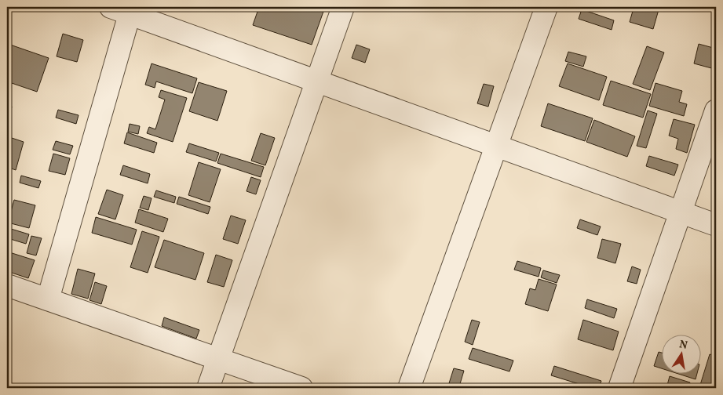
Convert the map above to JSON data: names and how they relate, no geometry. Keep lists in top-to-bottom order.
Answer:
{
  "north": "top"
}
